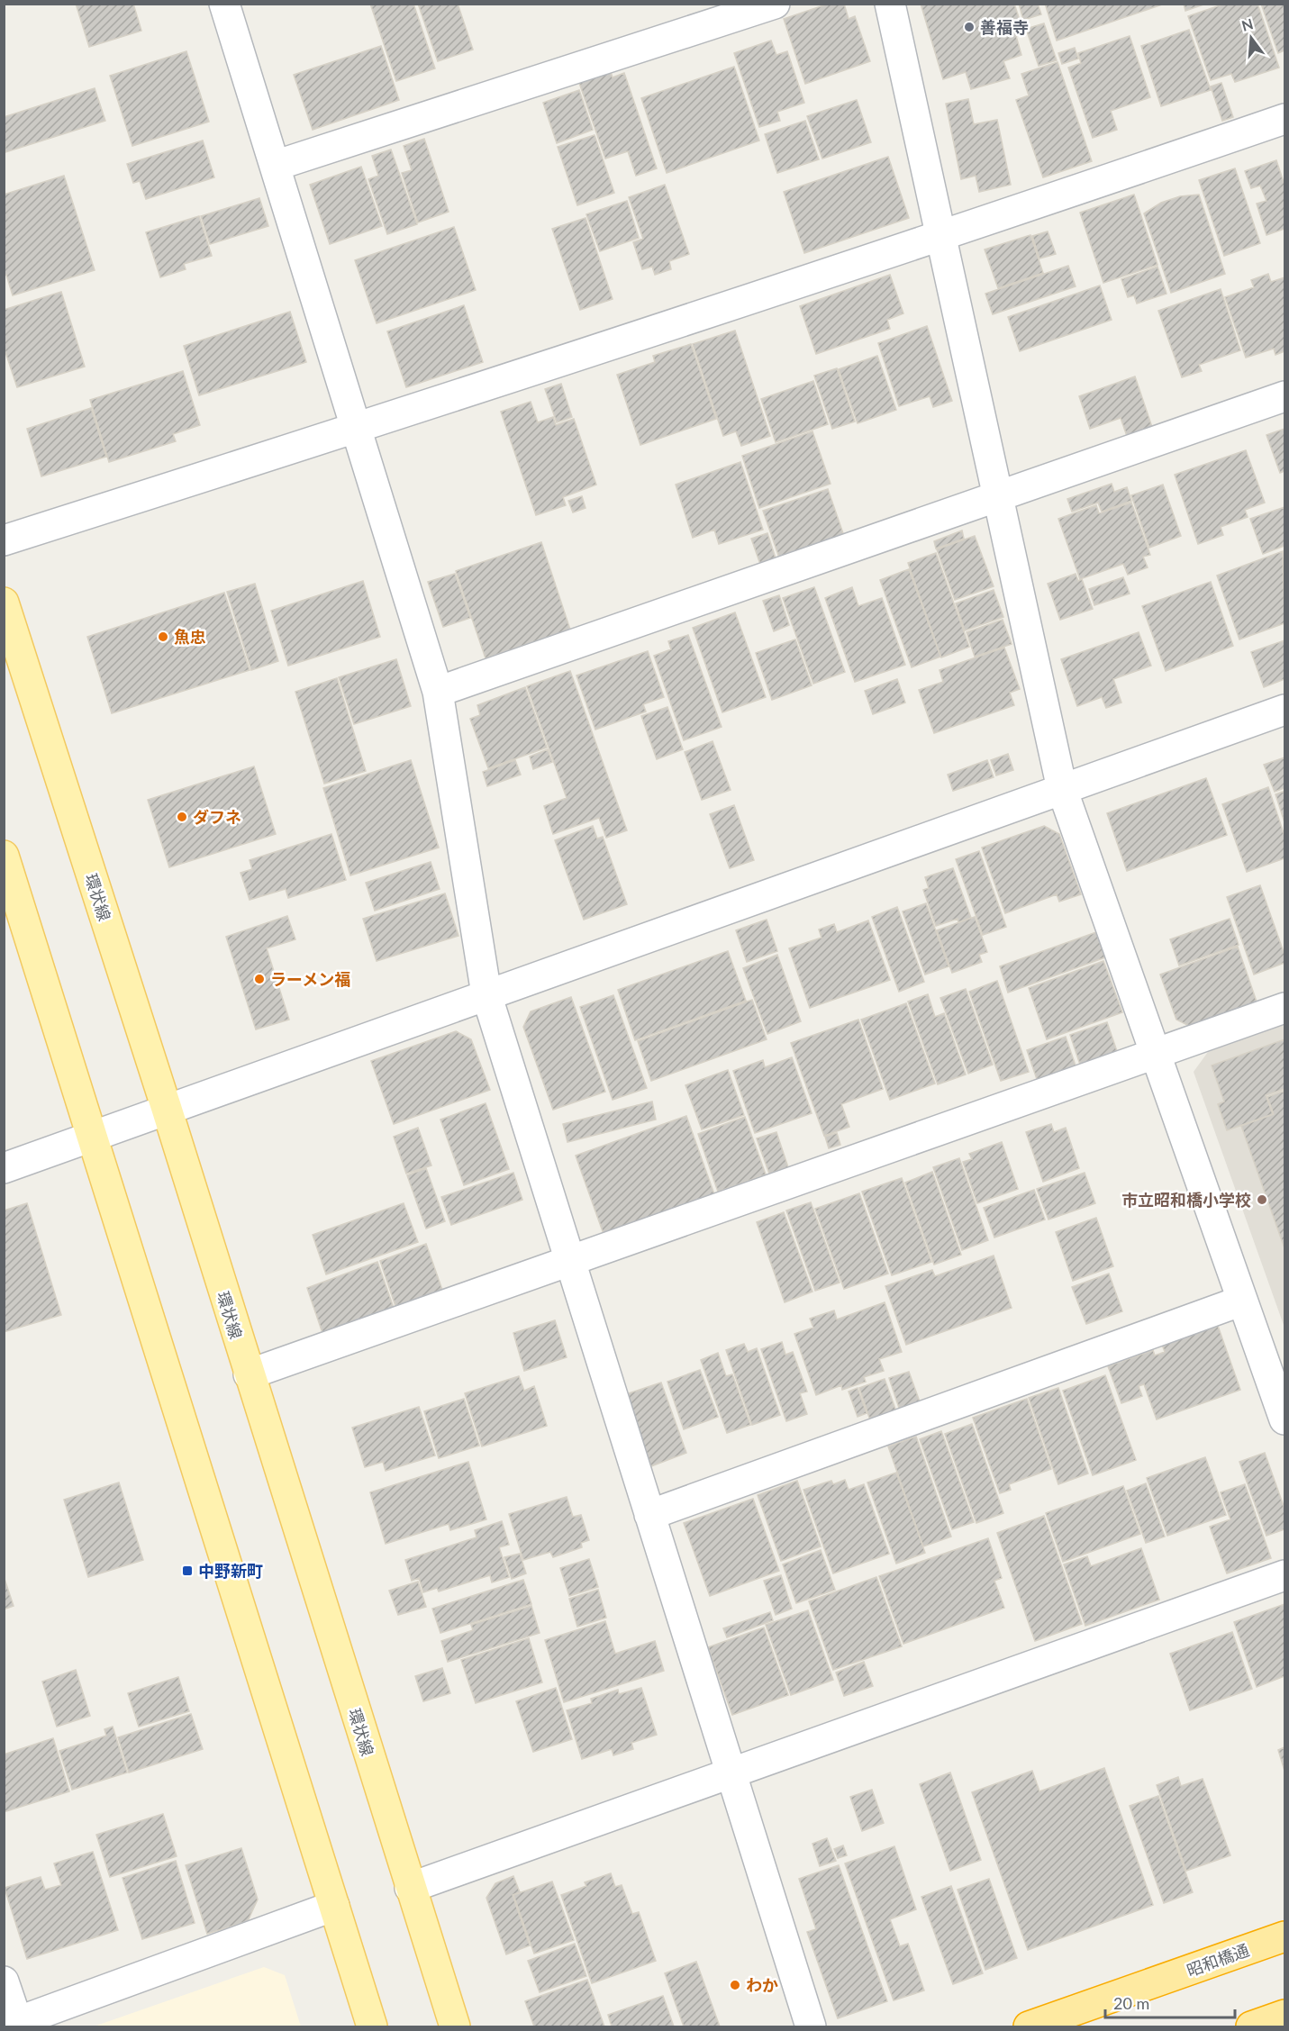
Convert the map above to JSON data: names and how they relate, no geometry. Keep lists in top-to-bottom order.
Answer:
{
  "streets": {
    "highway": ["昭和橋通"],
    "main road": ["環状線"]
  },
  "places": {
    "other": [
      "善福寺",
      "魚忠",
      "ダフネ",
      "ラーメン福",
      "市立昭和橋小学校",
      "わか"
    ],
    "transit": ["中野新町"]
  },
  "scale_bar": "20 m",
  "north": "top"
}
